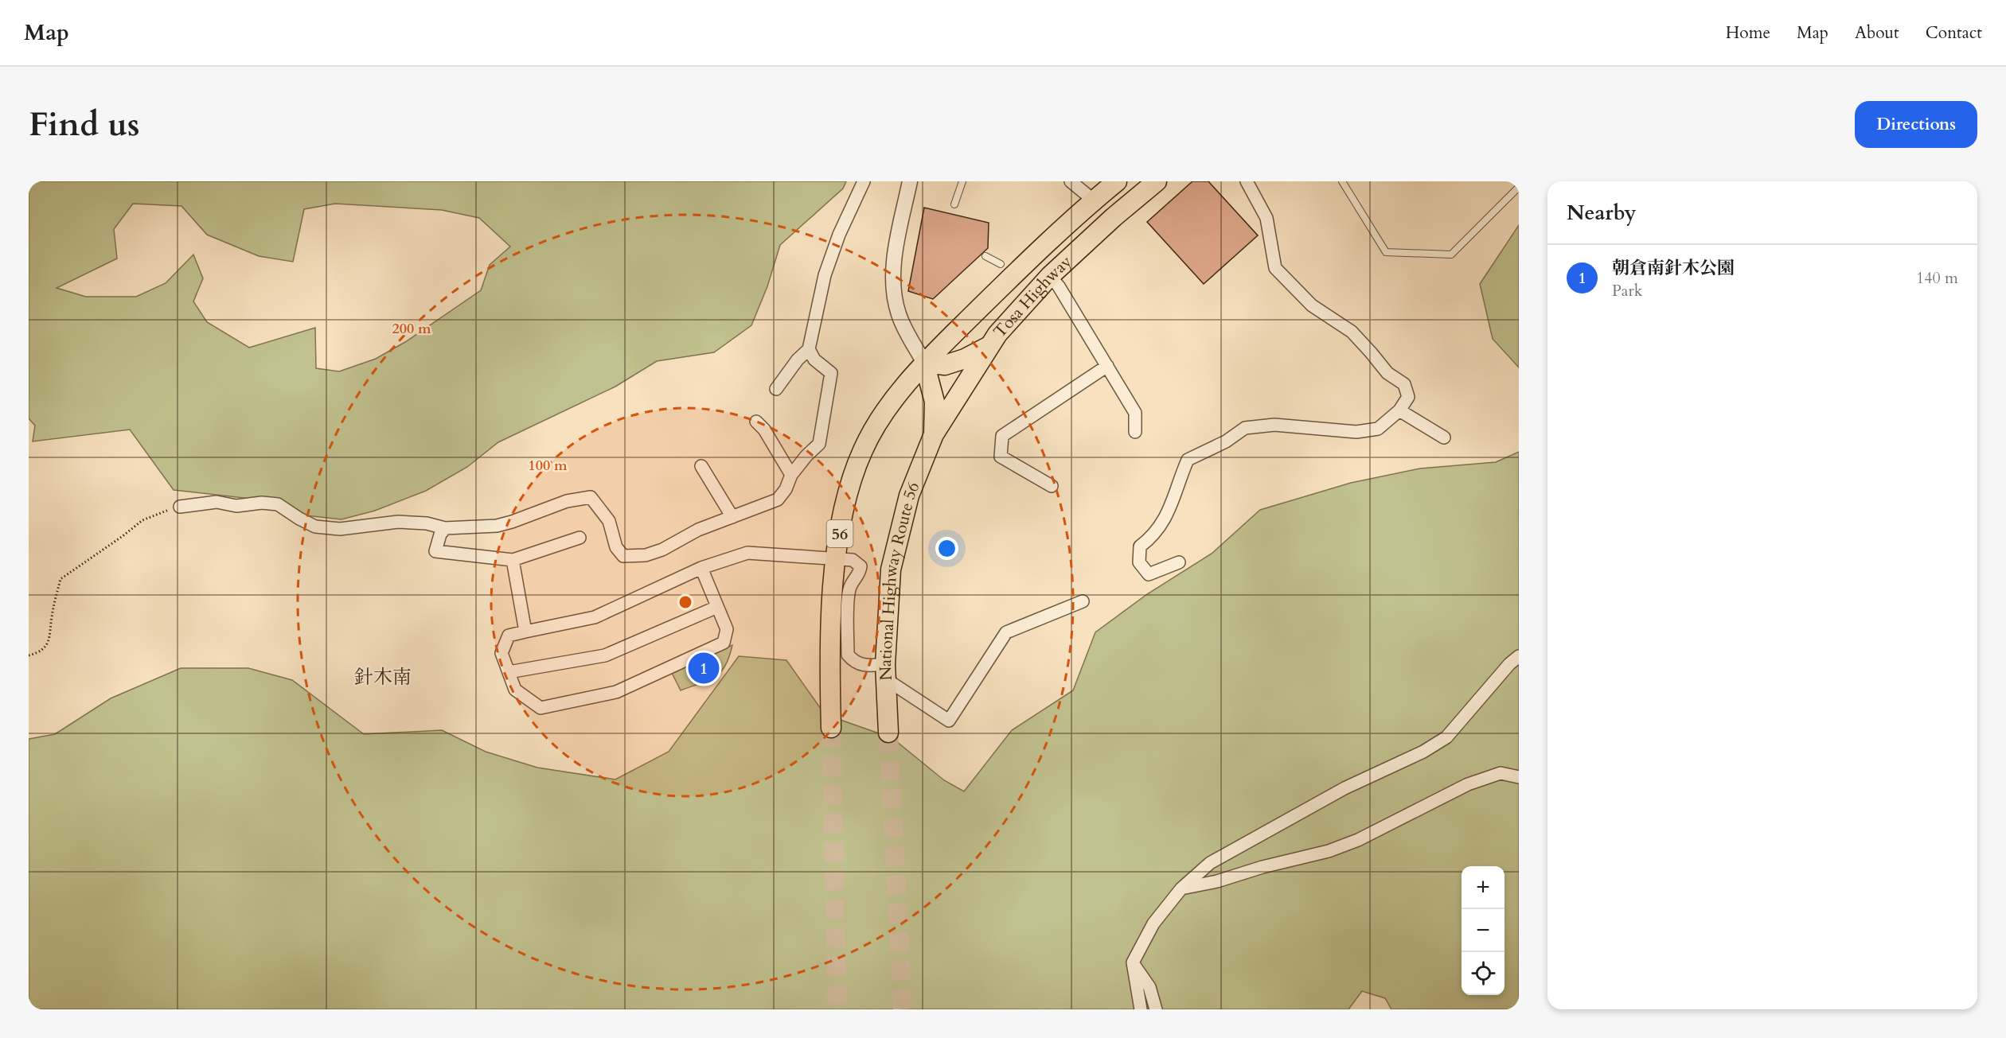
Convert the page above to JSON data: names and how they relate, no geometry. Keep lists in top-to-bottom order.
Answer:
{
  "streets": {
    "highway": ["Tosa Highway", "56", "National Highway Route 56"]
  },
  "crossings": [
    ["Tosa Highway", "56"],
    ["Tosa Highway", "National Highway Route 56"]
  ],
  "districts": ["針木南"],
  "page": {
    "header": "Map",
    "nav": [
      "Home",
      "Map",
      "About",
      "Contact"
    ],
    "buttons": "Directions",
    "title": "Find us",
    "heading": "Nearby",
    "list": [
      {
        "mark": "1",
        "name": "朝倉南針木公園",
        "note": "Park",
        "value": "140 m"
      }
    ],
    "pins": "1",
    "map_buttons": ["+", "−"]
  },
  "rings": ["200 m", "100 m"]
}
